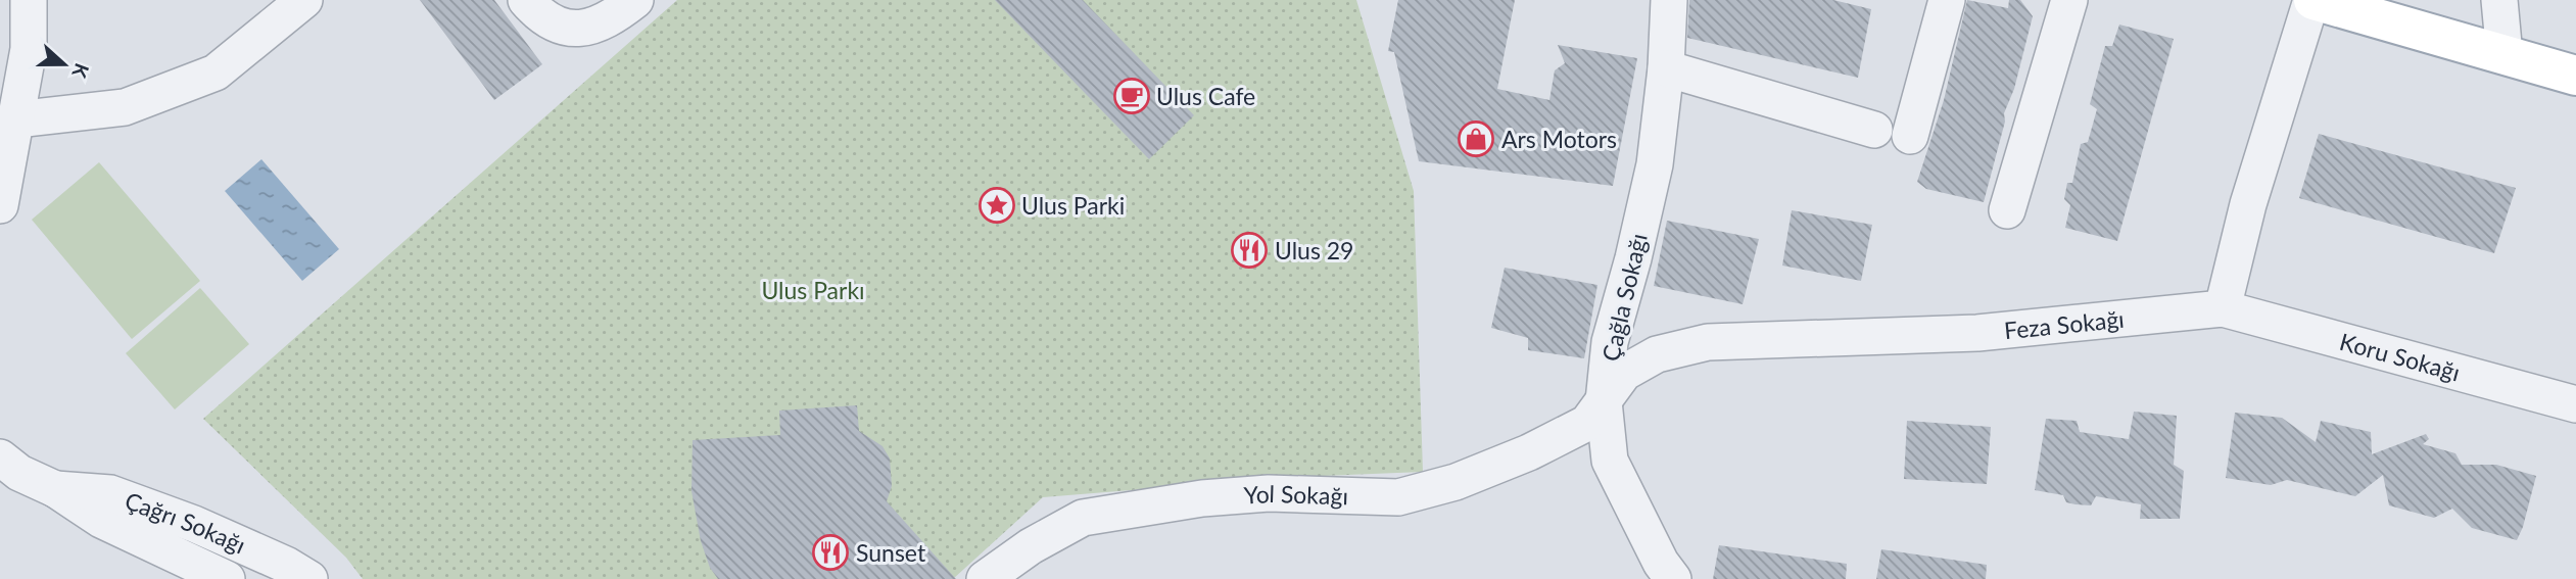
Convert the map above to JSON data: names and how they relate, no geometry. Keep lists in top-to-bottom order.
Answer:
{
  "streets": {
    "street": [
      "Çağla Sokağı",
      "Feza Sokağı",
      "Koru Sokağı",
      "Yol Sokağı",
      "Çağrı Sokağı"
    ]
  },
  "crossings": [
    ["Çağla Sokağı", "Feza Sokağı"],
    ["Çağla Sokağı", "Yol Sokağı"],
    ["Feza Sokağı", "Koru Sokağı"],
    ["Feza Sokağı", "Yol Sokağı"]
  ],
  "parks": ["Ulus Parkı"],
  "places": {
    "cafe": ["Ulus Cafe"],
    "shop": ["Ars Motors"],
    "place": ["Ulus Parki"],
    "restaurant": ["Ulus 29", "Sunset"]
  },
  "north": "right"
}
